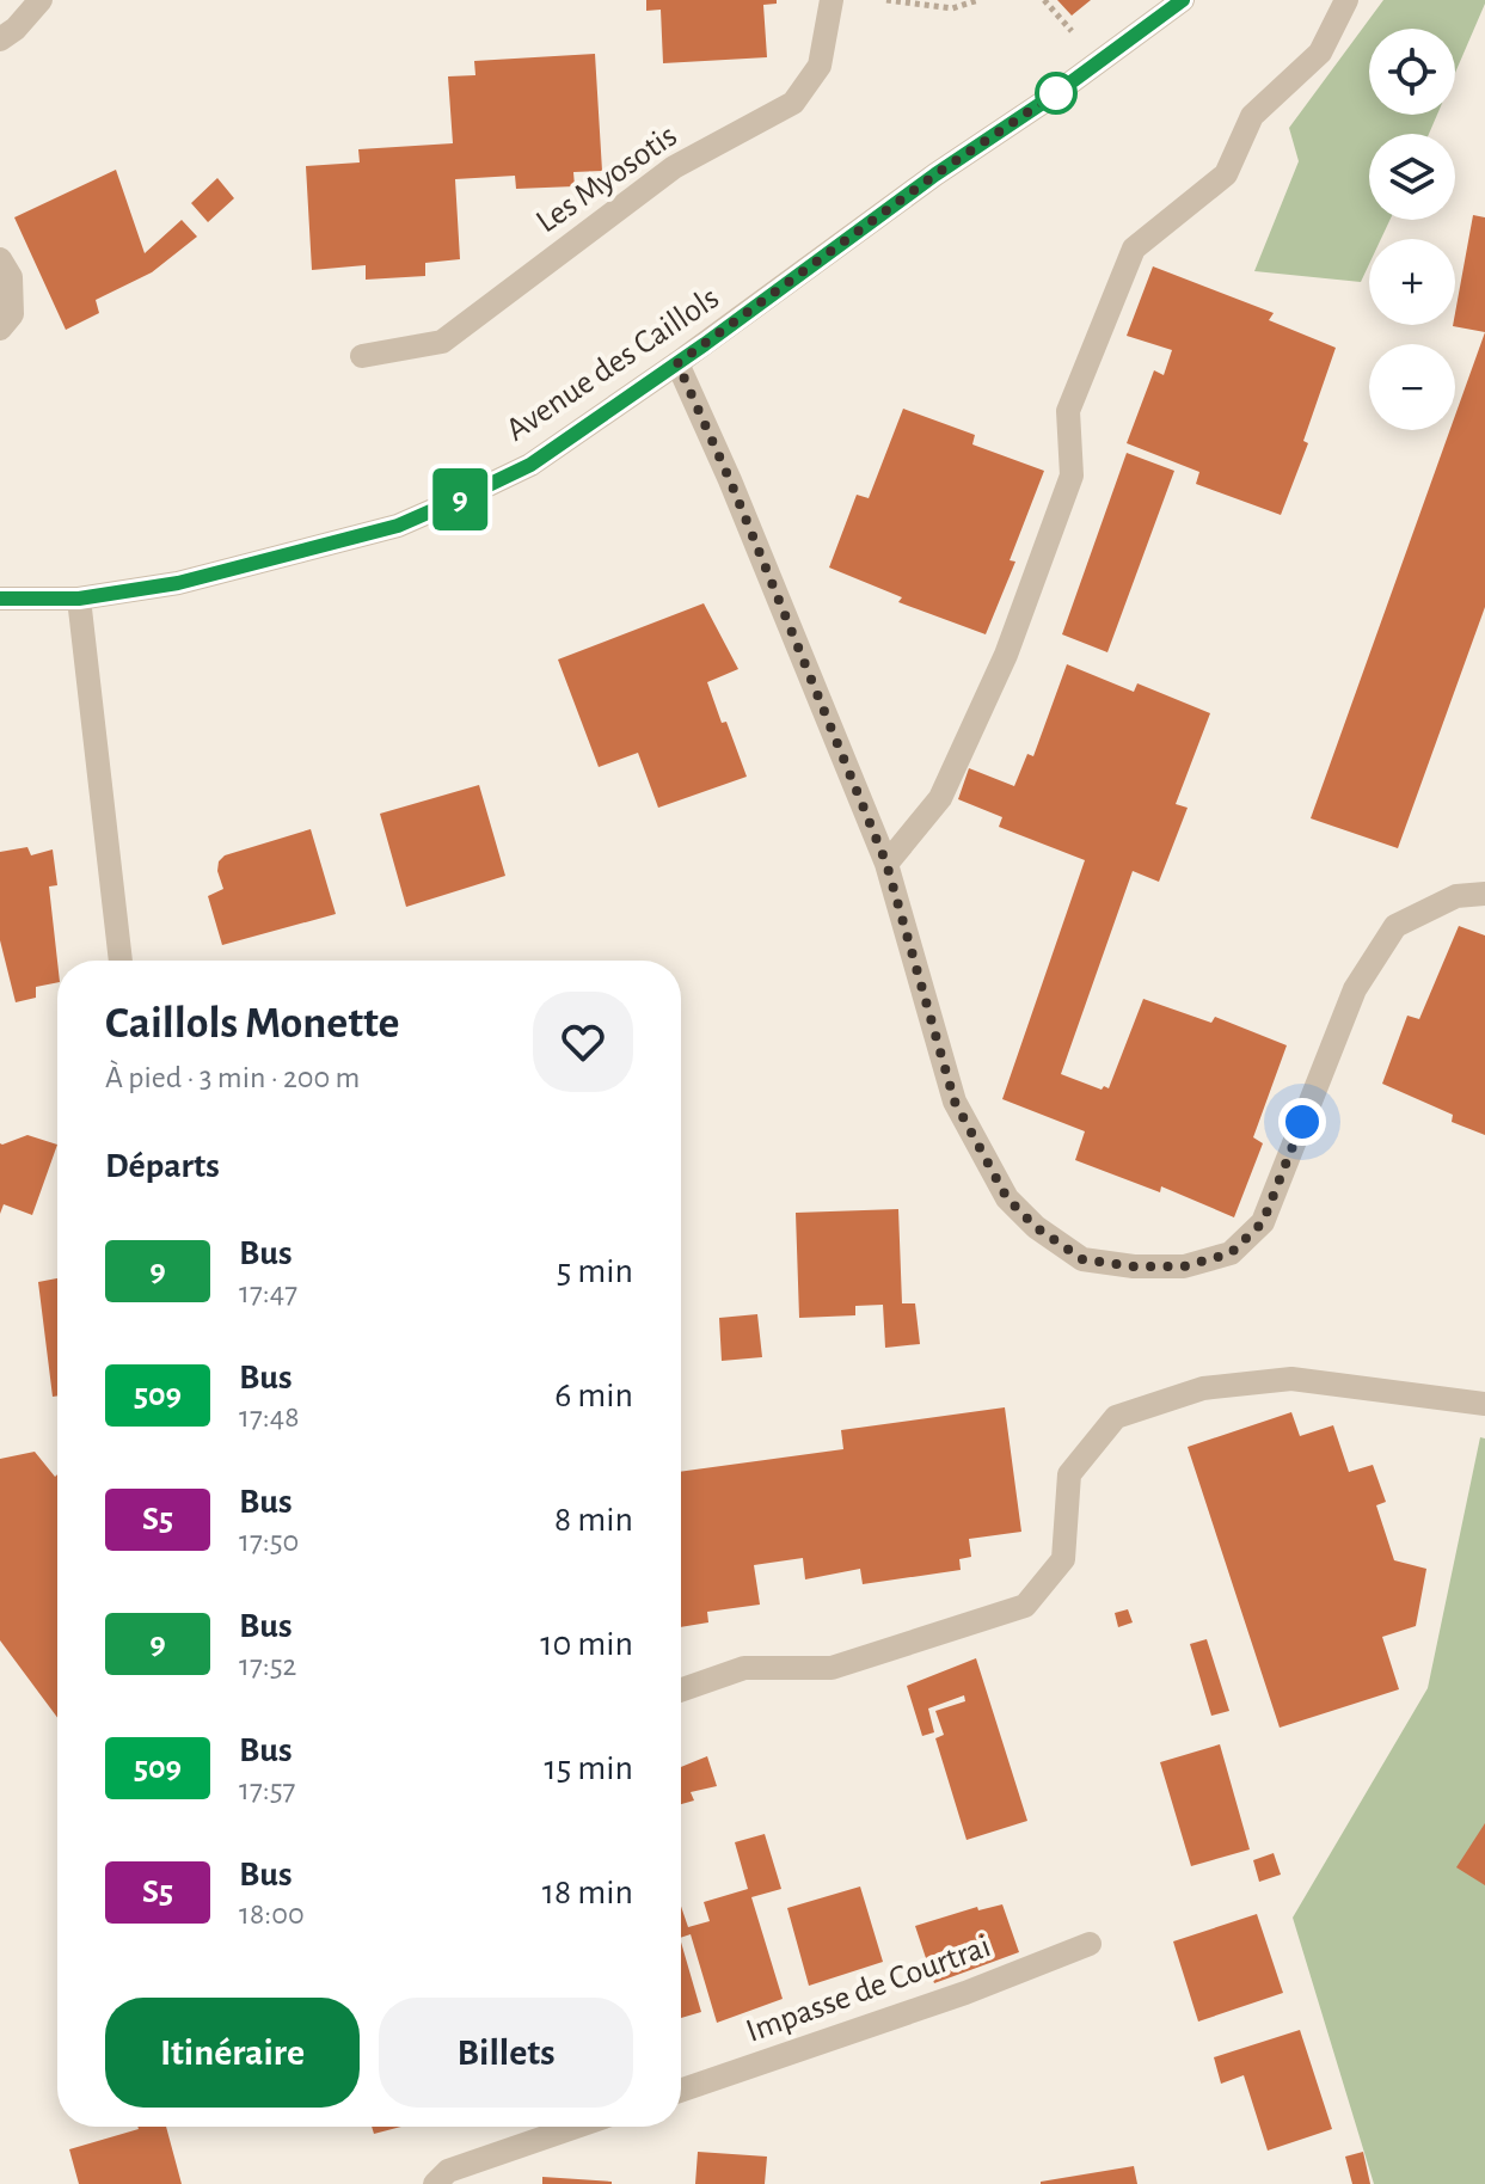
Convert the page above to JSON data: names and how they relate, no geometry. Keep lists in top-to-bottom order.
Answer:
{
  "streets": {
    "street": ["Les Myosotis", "Avenue des Caillols", "Impasse de Courtrai"]
  },
  "lines": ["bus line 9"],
  "page": {
    "on_map": "9",
    "map_buttons": ["+", "−"],
    "heading": [
      ["Caillols Monette", "À pied · 3 min · 200 m"],
      "Départs"
    ],
    "list": [
      {
        "mark": "9",
        "name": "Bus",
        "note": "17:47",
        "value": "5 min"
      },
      {
        "mark": "509",
        "name": "Bus",
        "note": "17:48",
        "value": "6 min"
      },
      {
        "mark": "S5",
        "name": "Bus",
        "note": "17:50",
        "value": "8 min"
      },
      {
        "mark": "9",
        "name": "Bus",
        "note": "17:52",
        "value": "10 min"
      },
      {
        "mark": "509",
        "name": "Bus",
        "note": "17:57",
        "value": "15 min"
      },
      {
        "mark": "S5",
        "name": "Bus",
        "note": "18:00",
        "value": "18 min"
      }
    ],
    "buttons": ["Itinéraire", "Billets"]
  }
}
